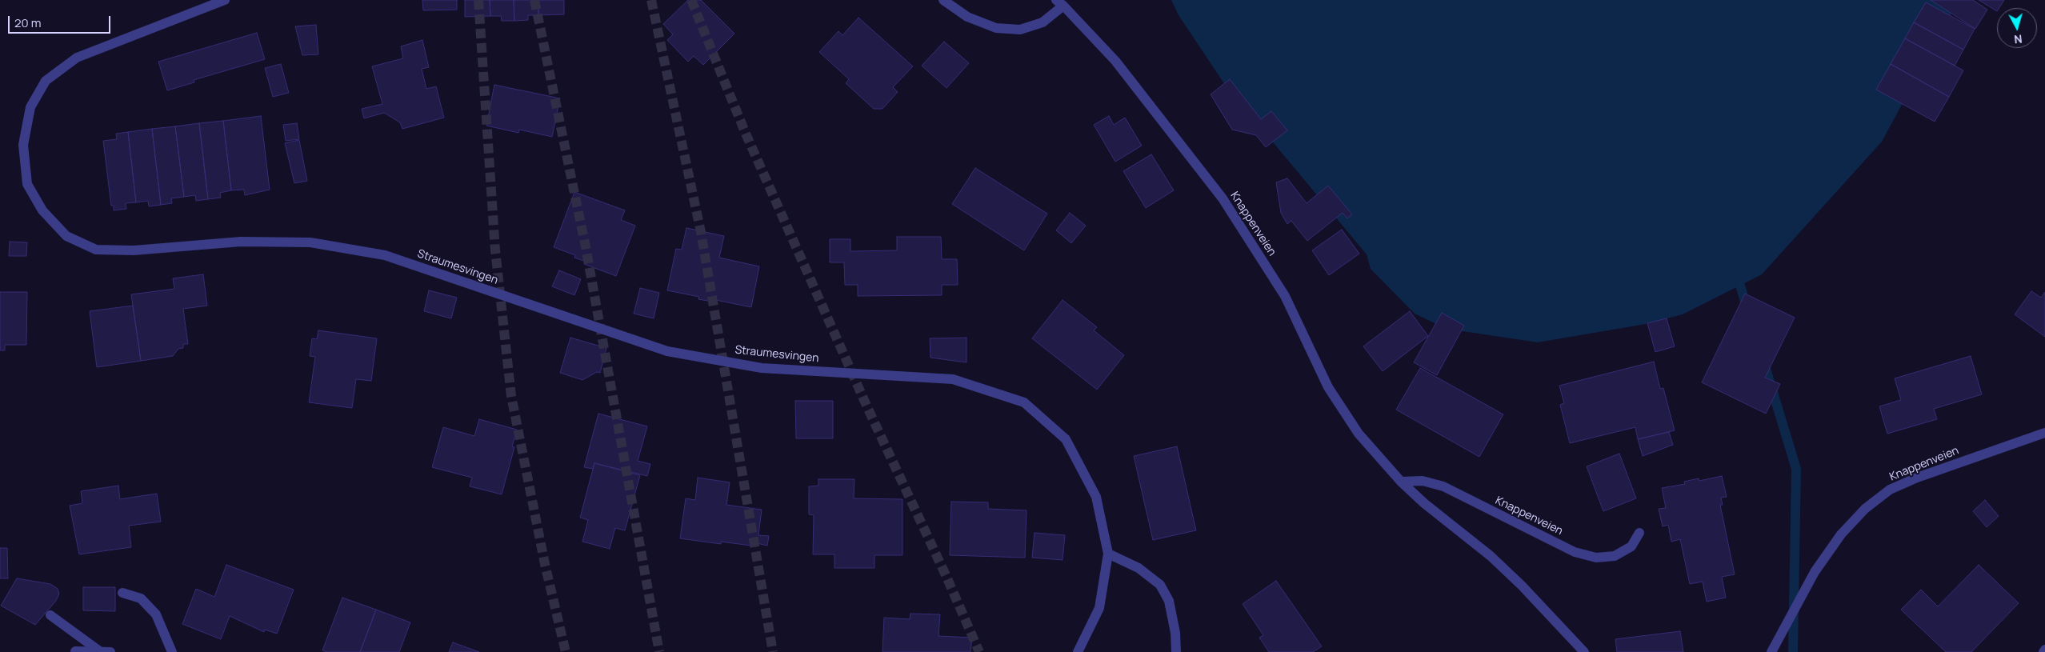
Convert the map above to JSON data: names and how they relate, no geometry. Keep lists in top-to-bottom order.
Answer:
{
  "streets": {
    "street": ["Knappenveien", "Straumesvingen"]
  },
  "scale_bar": "20 m",
  "north": "bottom"
}
